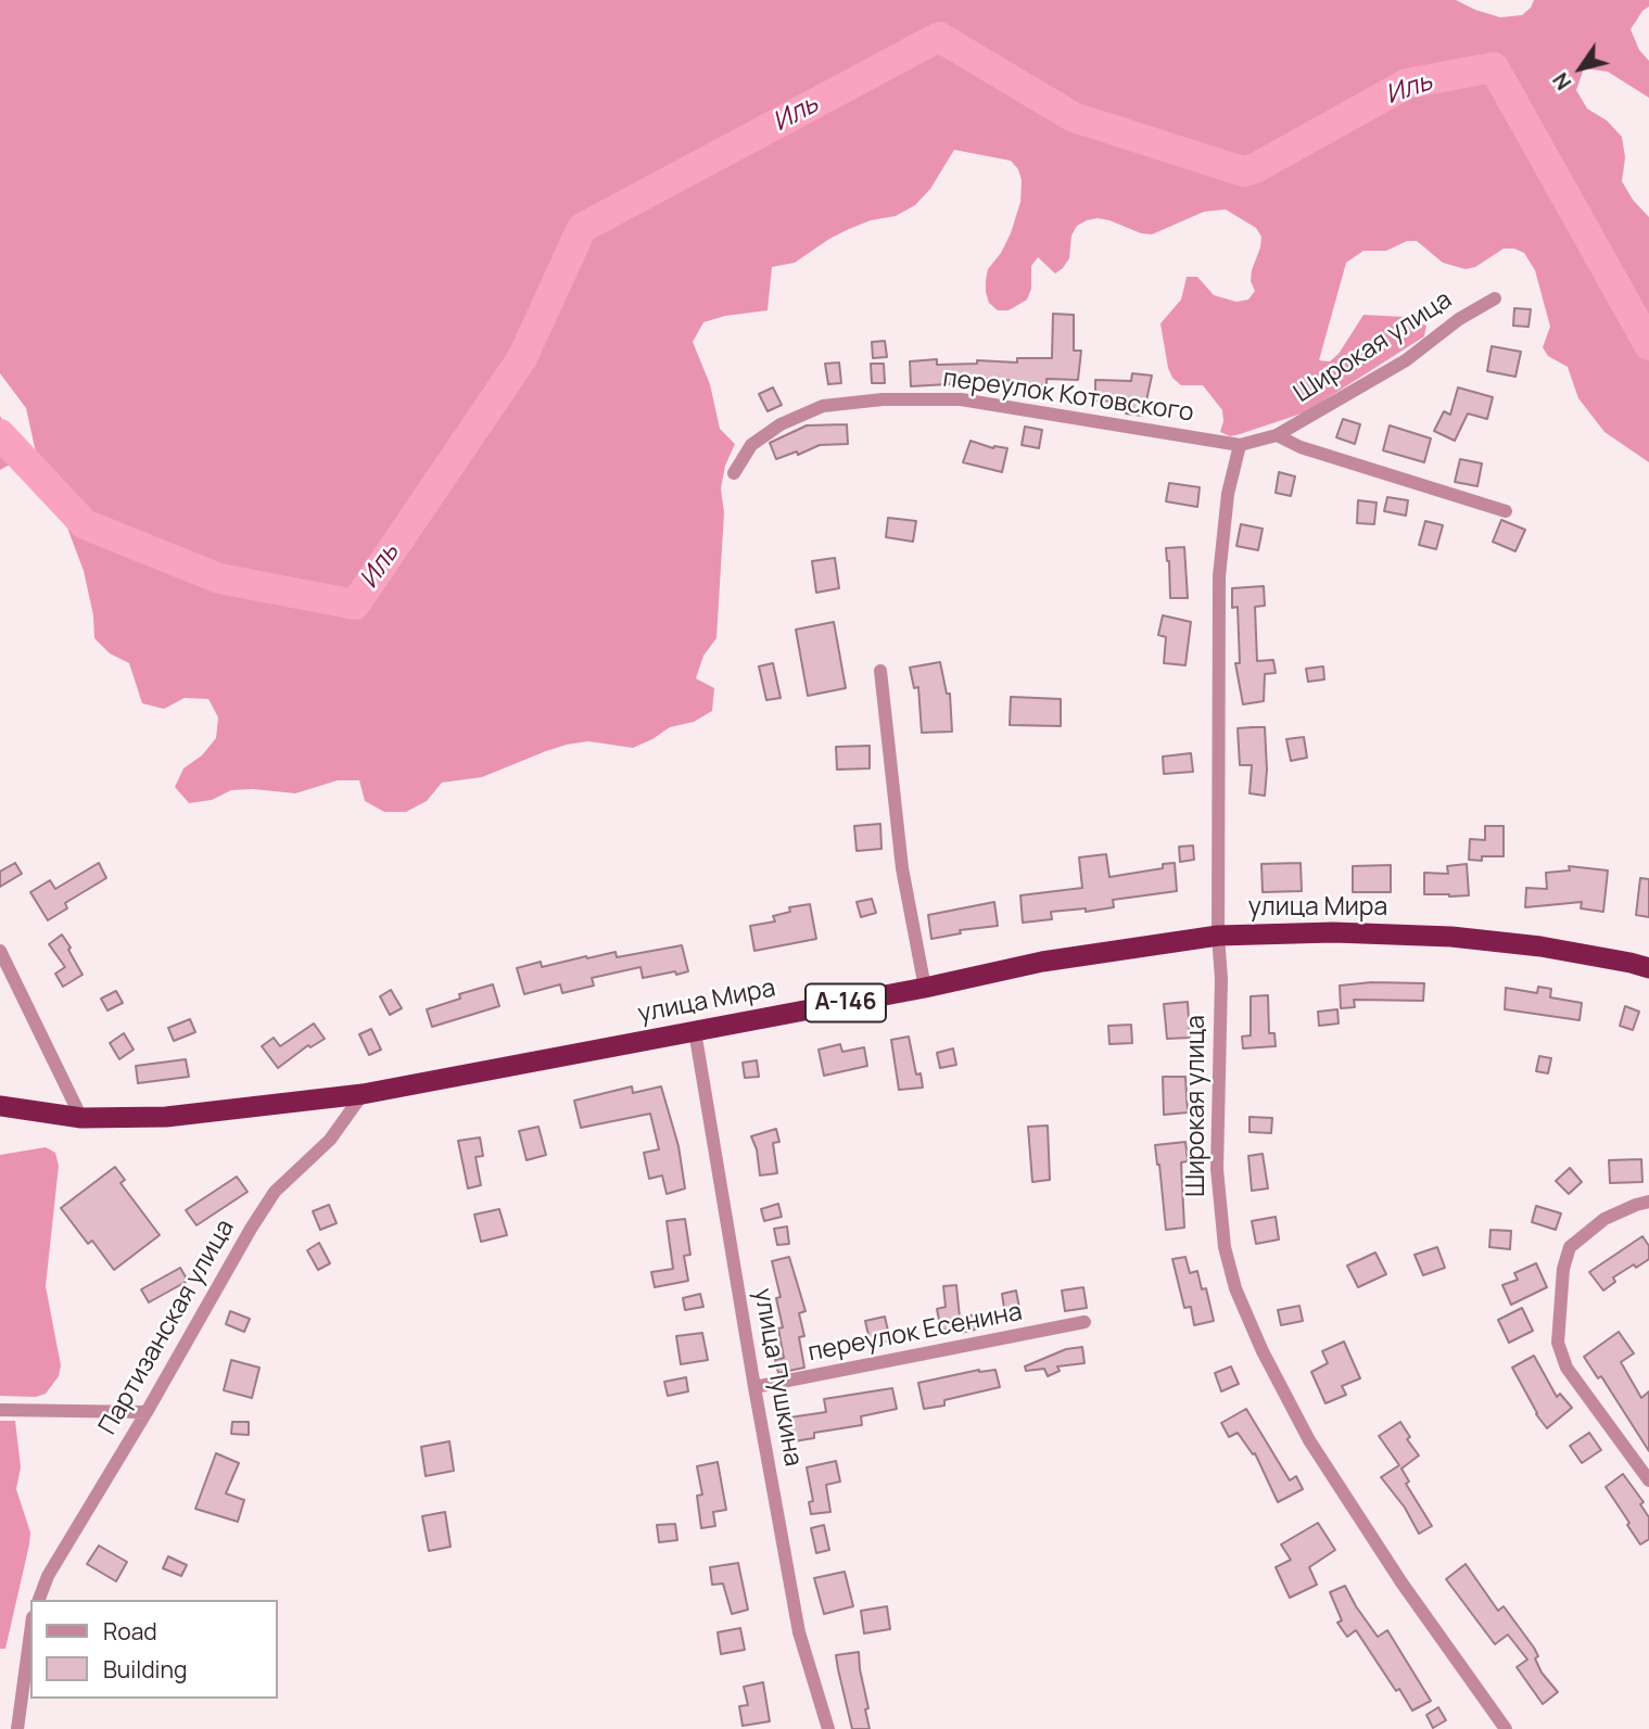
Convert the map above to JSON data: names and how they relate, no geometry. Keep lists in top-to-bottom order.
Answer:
{
  "streets": {
    "highway": ["улица Мира", "А-146"],
    "street": [
      "Широкая улица",
      "переулок Котовского",
      "Партизанская улица",
      "переулок Есенина",
      "улица Пушкина"
    ]
  },
  "crossings": [
    ["Широкая улица", "переулок Котовского"],
    ["Широкая улица", "улица Мира"],
    ["улица Мира", "Партизанская улица"],
    ["улица Мира", "улица Пушкина"],
    ["переулок Есенина", "улица Пушкина"]
  ],
  "water": ["Иль"],
  "legend": ["Road", "Building"],
  "north": "bottom left"
}
